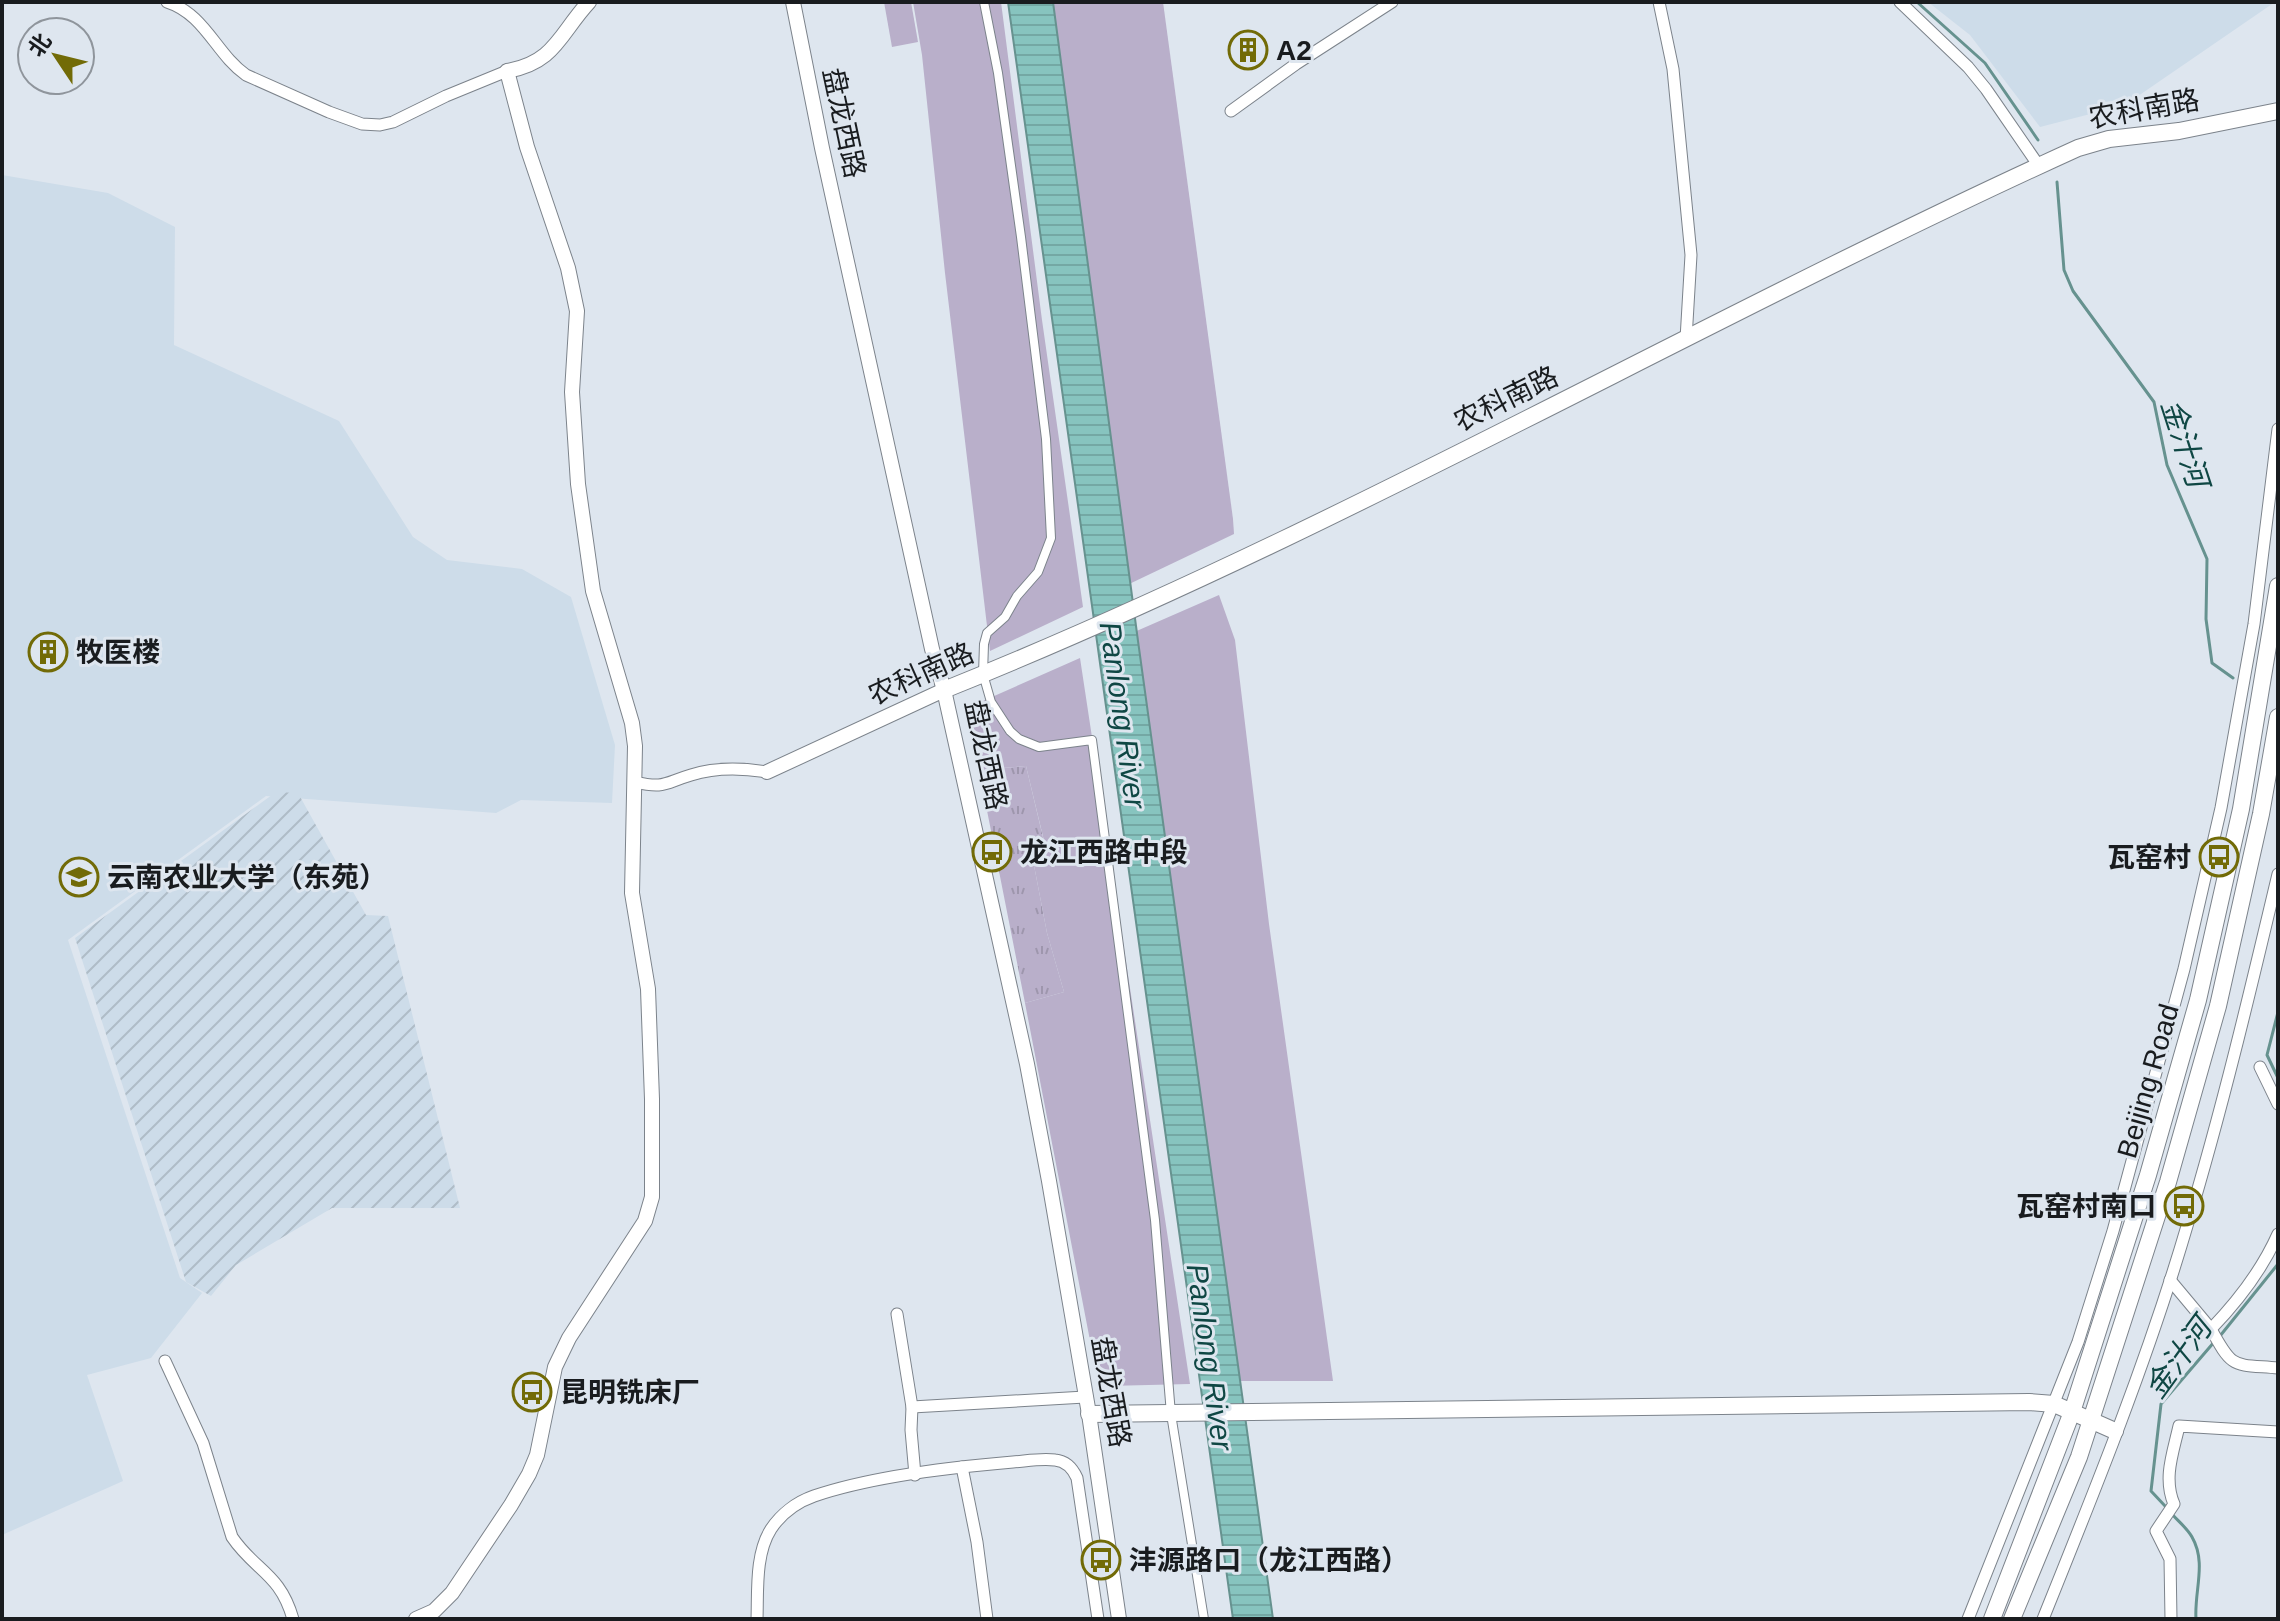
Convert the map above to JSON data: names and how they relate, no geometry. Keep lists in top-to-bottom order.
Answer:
{
  "streets": {
    "main road": ["农科南路", "Beijing Road"],
    "street": ["盘龙西路"]
  },
  "crossings": [
    ["农科南路", "盘龙西路"]
  ],
  "water": ["金汁河", "Panlong River"],
  "places": {
    "building": ["A2", "牧医楼"],
    "bus stop": [
      "龙江西路中段",
      "瓦窑村",
      "瓦窑村南口",
      "昆明铣床厂",
      "沣源路口（龙江西路）"
    ],
    "school or university": ["云南农业大学（东苑）"]
  },
  "north": "top left"
}
